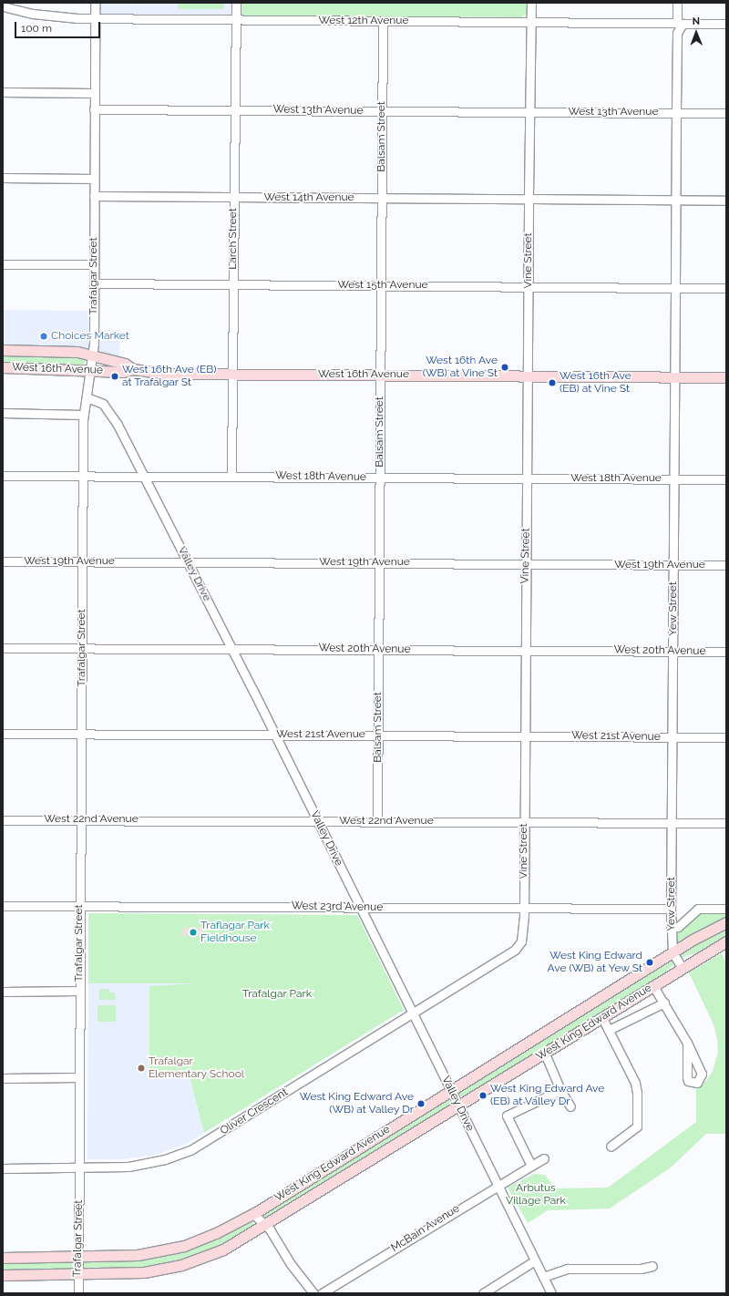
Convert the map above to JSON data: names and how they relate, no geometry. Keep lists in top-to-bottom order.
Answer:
{
  "streets": {
    "main road": ["West 16th Avenue", "West King Edward Avenue"],
    "street": [
      "West 12th Avenue",
      "West 13th Avenue",
      "Balsam Street",
      "West 14th Avenue",
      "Larch Street",
      "Vine Street",
      "Trafalgar Street",
      "West 15th Avenue",
      "West 18th Avenue",
      "West 19th Avenue",
      "Valley Drive",
      "Yew Street",
      "West 20th Avenue",
      "West 21st Avenue",
      "West 22nd Avenue",
      "West 23rd Avenue",
      "Oliver Crescent",
      "McBain Avenue"
    ]
  },
  "crossings": [
    ["West 12th Avenue", "Balsam Street"],
    ["West 12th Avenue", "Larch Street"],
    ["West 12th Avenue", "Vine Street"],
    ["West 12th Avenue", "Trafalgar Street"],
    ["West 12th Avenue", "Yew Street"],
    ["West 13th Avenue", "Balsam Street"],
    ["West 13th Avenue", "Larch Street"],
    ["West 13th Avenue", "Vine Street"],
    ["West 13th Avenue", "Trafalgar Street"],
    ["West 13th Avenue", "Yew Street"],
    ["Balsam Street", "West 14th Avenue"],
    ["Balsam Street", "West 15th Avenue"],
    ["Balsam Street", "West 16th Avenue"],
    ["Balsam Street", "West 18th Avenue"],
    ["Balsam Street", "West 19th Avenue"],
    ["Balsam Street", "West 20th Avenue"],
    ["Balsam Street", "West 21st Avenue"],
    ["Balsam Street", "West 22nd Avenue"],
    ["West 14th Avenue", "Larch Street"],
    ["West 14th Avenue", "Vine Street"],
    ["West 14th Avenue", "Trafalgar Street"],
    ["West 14th Avenue", "Yew Street"],
    ["Larch Street", "West 15th Avenue"],
    ["Larch Street", "West 16th Avenue"],
    ["Larch Street", "West 18th Avenue"],
    ["Vine Street", "West 15th Avenue"],
    ["Vine Street", "West 16th Avenue"],
    ["Vine Street", "West 18th Avenue"],
    ["Vine Street", "West 19th Avenue"],
    ["Vine Street", "West 20th Avenue"],
    ["Vine Street", "West 21st Avenue"],
    ["Vine Street", "West 22nd Avenue"],
    ["Vine Street", "West 23rd Avenue"],
    ["Vine Street", "Oliver Crescent"],
    ["Trafalgar Street", "West 15th Avenue"],
    ["Trafalgar Street", "West 16th Avenue"],
    ["Trafalgar Street", "West 18th Avenue"],
    ["Trafalgar Street", "West 19th Avenue"],
    ["Trafalgar Street", "Valley Drive"],
    ["Trafalgar Street", "West 20th Avenue"],
    ["Trafalgar Street", "West 21st Avenue"],
    ["Trafalgar Street", "West 22nd Avenue"],
    ["Trafalgar Street", "West 23rd Avenue"],
    ["Trafalgar Street", "West King Edward Avenue"],
    ["Trafalgar Street", "Oliver Crescent"],
    ["West 15th Avenue", "Yew Street"],
    ["West 16th Avenue", "Yew Street"],
    ["West 18th Avenue", "Valley Drive"],
    ["West 18th Avenue", "Yew Street"],
    ["West 19th Avenue", "Valley Drive"],
    ["West 19th Avenue", "Yew Street"],
    ["Valley Drive", "West 20th Avenue"],
    ["Valley Drive", "West 21st Avenue"],
    ["Valley Drive", "West 22nd Avenue"],
    ["Valley Drive", "West 23rd Avenue"],
    ["Valley Drive", "West King Edward Avenue"],
    ["Valley Drive", "Oliver Crescent"],
    ["Valley Drive", "McBain Avenue"],
    ["Yew Street", "West 20th Avenue"],
    ["Yew Street", "West 21st Avenue"],
    ["Yew Street", "West 22nd Avenue"],
    ["Yew Street", "West 23rd Avenue"],
    ["Yew Street", "West King Edward Avenue"],
    ["West 23rd Avenue", "Oliver Crescent"]
  ],
  "parks": ["Trafalgar Park", "Arbutus Village Park"],
  "places": [
    "Choices Market",
    "West 16th Ave (WB) at Vine St",
    "West 16th Ave (EB) at Trafalgar St",
    "West 16th Ave (EB) at Vine St",
    "Traflagar Park Fieldhouse",
    "West King Edward Ave (WB) at Yew St",
    "Trafalgar Elementary School",
    "West King Edward Ave (EB) at Valley Dr",
    "West King Edward Ave (WB) at Valley Dr"
  ],
  "scale_bar": "100 m",
  "north": "top"
}
